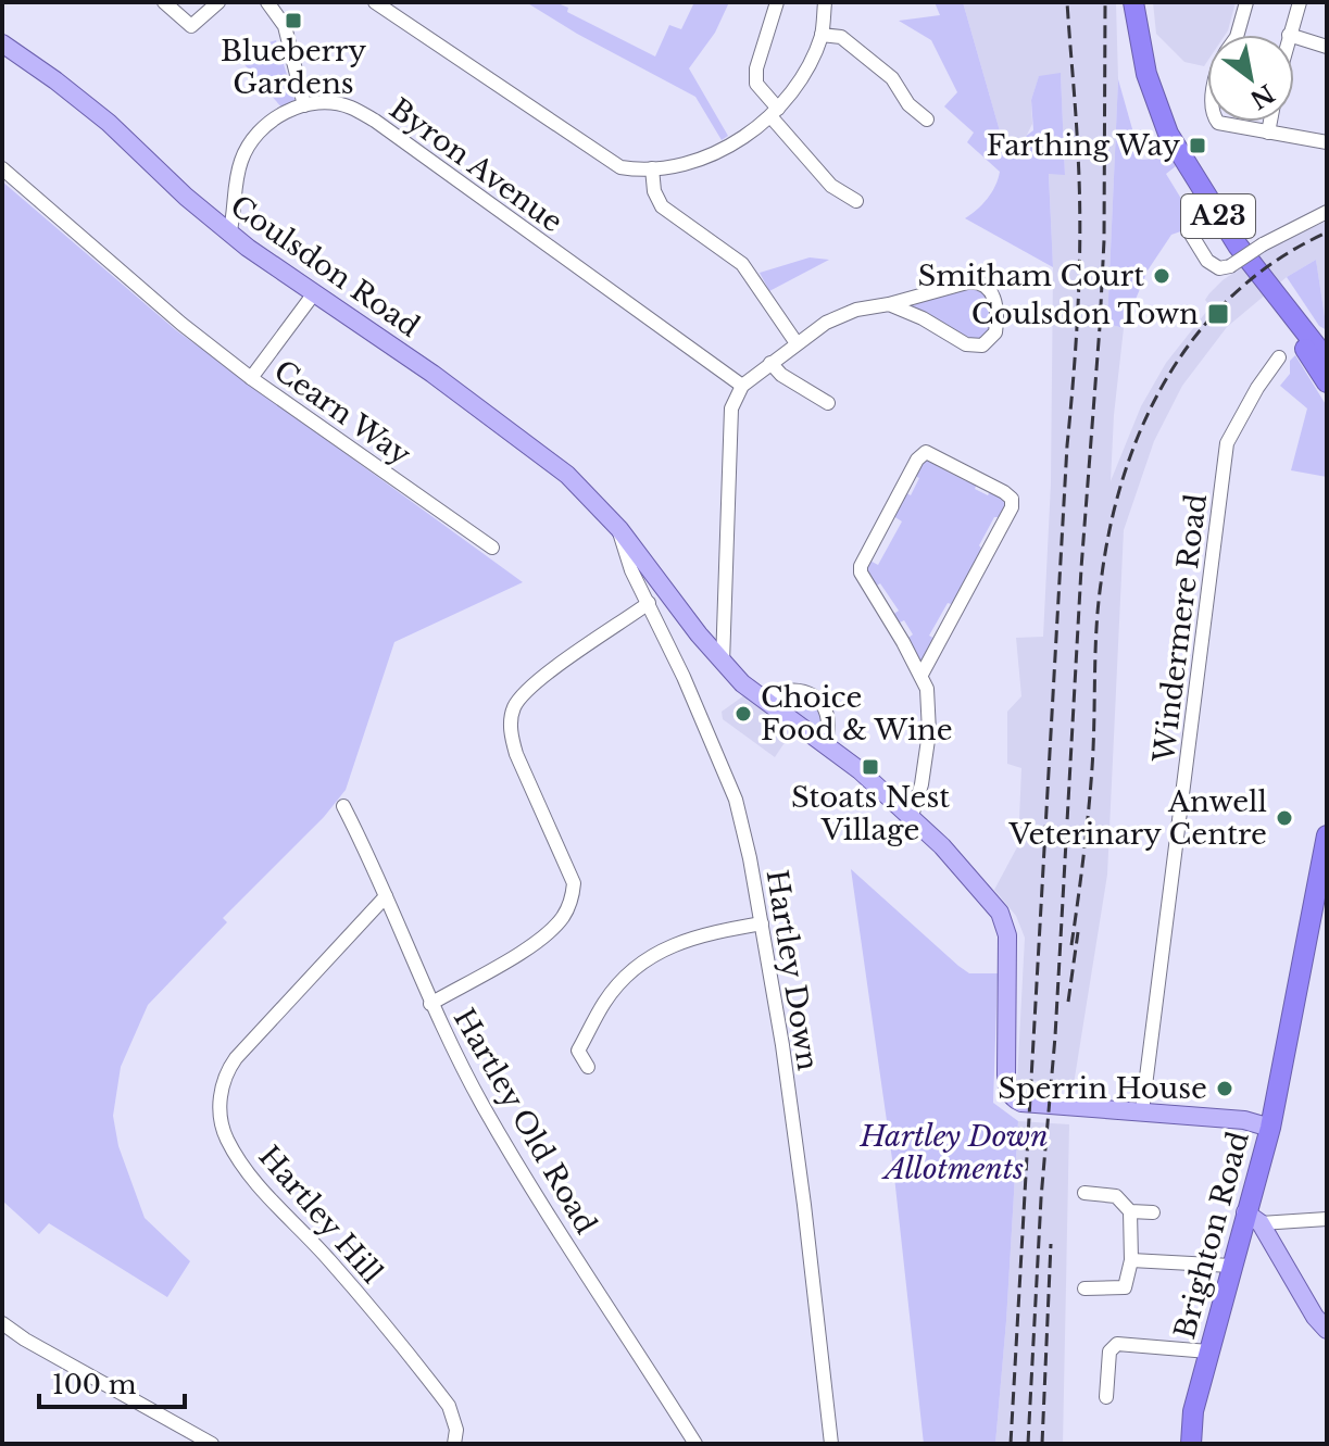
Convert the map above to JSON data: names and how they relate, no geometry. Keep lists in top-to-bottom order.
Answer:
{
  "streets": {
    "highway": ["A23", "Brighton Road"],
    "main road": ["Coulsdon Road"],
    "street": [
      "Byron Avenue",
      "Cearn Way",
      "Windermere Road",
      "Hartley Down",
      "Hartley Old Road",
      "Hartley Hill"
    ]
  },
  "crossings": [
    ["Byron Avenue", "Coulsdon Road"],
    ["Coulsdon Road", "Cearn Way"],
    ["Coulsdon Road", "Windermere Road"],
    ["Coulsdon Road", "Hartley Down"],
    ["Hartley Old Road", "Hartley Hill"]
  ],
  "parks": ["Hartley Down Allotments"],
  "places": {
    "transit": [
      "Blueberry Gardens",
      "Farthing Way",
      "Coulsdon Town",
      "Stoats Nest Village"
    ],
    "other": [
      "Smitham Court",
      "Choice Food & Wine",
      "Anwell Veterinary Centre",
      "Sperrin House"
    ]
  },
  "scale_bar": "100 m",
  "north": "bottom right"
}
